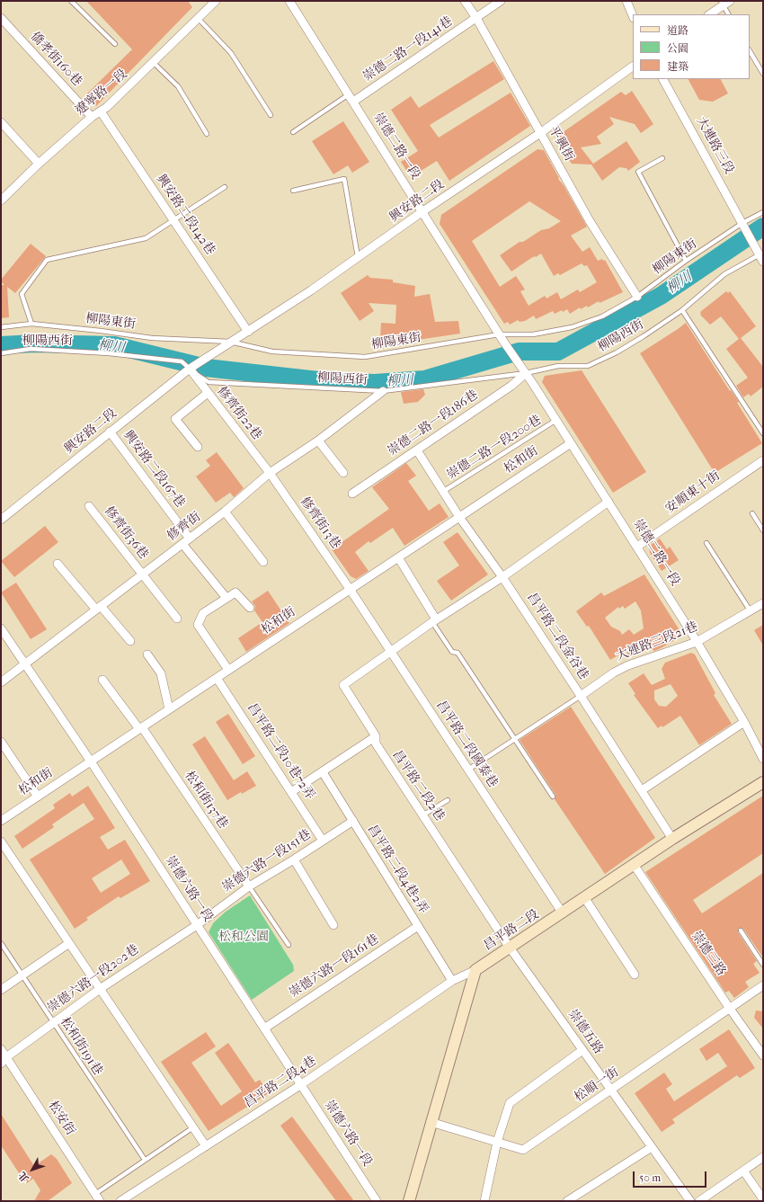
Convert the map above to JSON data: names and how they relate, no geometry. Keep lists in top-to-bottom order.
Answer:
{
  "streets": {
    "street": [
      "崇德二路一段141巷",
      "僑孝街160巷",
      "遼寧路一段",
      "平興街",
      "大連路三段",
      "崇德二路一段",
      "興安路二段",
      "興安路二段142巷",
      "修齊街22巷",
      "崇德二路一段186巷",
      "松和街",
      "興安路二段167巷",
      "安順東十街",
      "修齊街13巷",
      "修齊街",
      "修齊街36巷",
      "昌平路二段金谷巷",
      "大連路三段21巷",
      "昌平路二段國泰巷",
      "昌平路二段10巷72弄",
      "昌平路二段2巷",
      "松和街137巷",
      "崇德六路一段151巷",
      "昌平路二段4巷2弄",
      "崇德六路一段",
      "昌平路二段",
      "崇德三路",
      "崇德六路一段161巷",
      "崇德六路一段202巷",
      "崇德五路",
      "昌平路二段4巷",
      "松順一街",
      "松安街"
    ],
    "lane": [
      "柳陽東街",
      "柳陽西街",
      "崇德二路一段200巷",
      "松和街191巷"
    ]
  },
  "crossings": [
    ["崇德二路一段141巷", "平興街"],
    ["崇德二路一段141巷", "崇德二路一段"],
    ["僑孝街160巷", "遼寧路一段"],
    ["遼寧路一段", "興安路二段142巷"],
    ["平興街", "興安路二段"],
    ["平興街", "柳陽東街"],
    ["大連路三段", "柳陽東街"],
    ["大連路三段", "柳陽西街"],
    ["崇德二路一段", "興安路二段"],
    ["崇德二路一段", "柳陽東街"],
    ["崇德二路一段", "柳陽西街"],
    ["崇德二路一段", "崇德二路一段186巷"],
    ["崇德二路一段", "崇德二路一段200巷"],
    ["崇德二路一段", "松和街"],
    ["崇德二路一段", "安順東十街"],
    ["崇德二路一段", "大連路三段21巷"],
    ["興安路二段", "興安路二段142巷"],
    ["興安路二段", "柳陽東街"],
    ["興安路二段", "柳陽西街"],
    ["興安路二段", "修齊街22巷"],
    ["興安路二段", "興安路二段167巷"],
    ["柳陽西街", "修齊街22巷"],
    ["柳陽西街", "崇德二路一段186巷"],
    ["柳陽西街", "修齊街"],
    ["修齊街22巷", "修齊街13巷"],
    ["修齊街22巷", "修齊街"],
    ["崇德二路一段186巷", "昌平路二段金谷巷"],
    ["崇德二路一段200巷", "昌平路二段金谷巷"],
    ["松和街", "修齊街13巷"],
    ["松和街", "昌平路二段金谷巷"],
    ["松和街", "昌平路二段國泰巷"],
    ["松和街", "昌平路二段10巷72弄"],
    ["松和街", "松和街137巷"],
    ["松和街", "崇德六路一段"],
    ["興安路二段167巷", "修齊街"],
    ["修齊街13巷", "修齊街"],
    ["修齊街13巷", "昌平路二段國泰巷"],
    ["修齊街", "修齊街36巷"],
    ["修齊街", "崇德六路一段"],
    ["昌平路二段金谷巷", "大連路三段21巷"],
    ["昌平路二段金谷巷", "昌平路二段"],
    ["昌平路二段國泰巷", "昌平路二段2巷"],
    ["昌平路二段國泰巷", "昌平路二段"],
    ["昌平路二段10巷72弄", "崇德六路一段151巷"],
    ["昌平路二段2巷", "昌平路二段"],
    ["昌平路二段2巷", "崇德五路"],
    ["松和街137巷", "崇德六路一段151巷"],
    ["崇德六路一段151巷", "昌平路二段4巷2弄"],
    ["崇德六路一段151巷", "崇德六路一段"],
    ["崇德六路一段151巷", "崇德六路一段202巷"],
    ["昌平路二段4巷2弄", "崇德六路一段161巷"],
    ["昌平路二段4巷2弄", "昌平路二段4巷"],
    ["崇德六路一段", "崇德六路一段161巷"],
    ["崇德六路一段", "崇德六路一段202巷"],
    ["崇德六路一段", "昌平路二段4巷"],
    ["昌平路二段", "崇德三路"],
    ["昌平路二段", "崇德五路"],
    ["昌平路二段", "昌平路二段4巷"],
    ["崇德三路", "松順一街"],
    ["崇德六路一段202巷", "松和街191巷"],
    ["崇德六路一段202巷", "松安街"],
    ["崇德五路", "松順一街"]
  ],
  "water": ["柳川"],
  "parks": ["松和公園"],
  "legend": ["道路", "公園", "建築"],
  "scale_bar": "50 m",
  "north": "bottom left"
}
